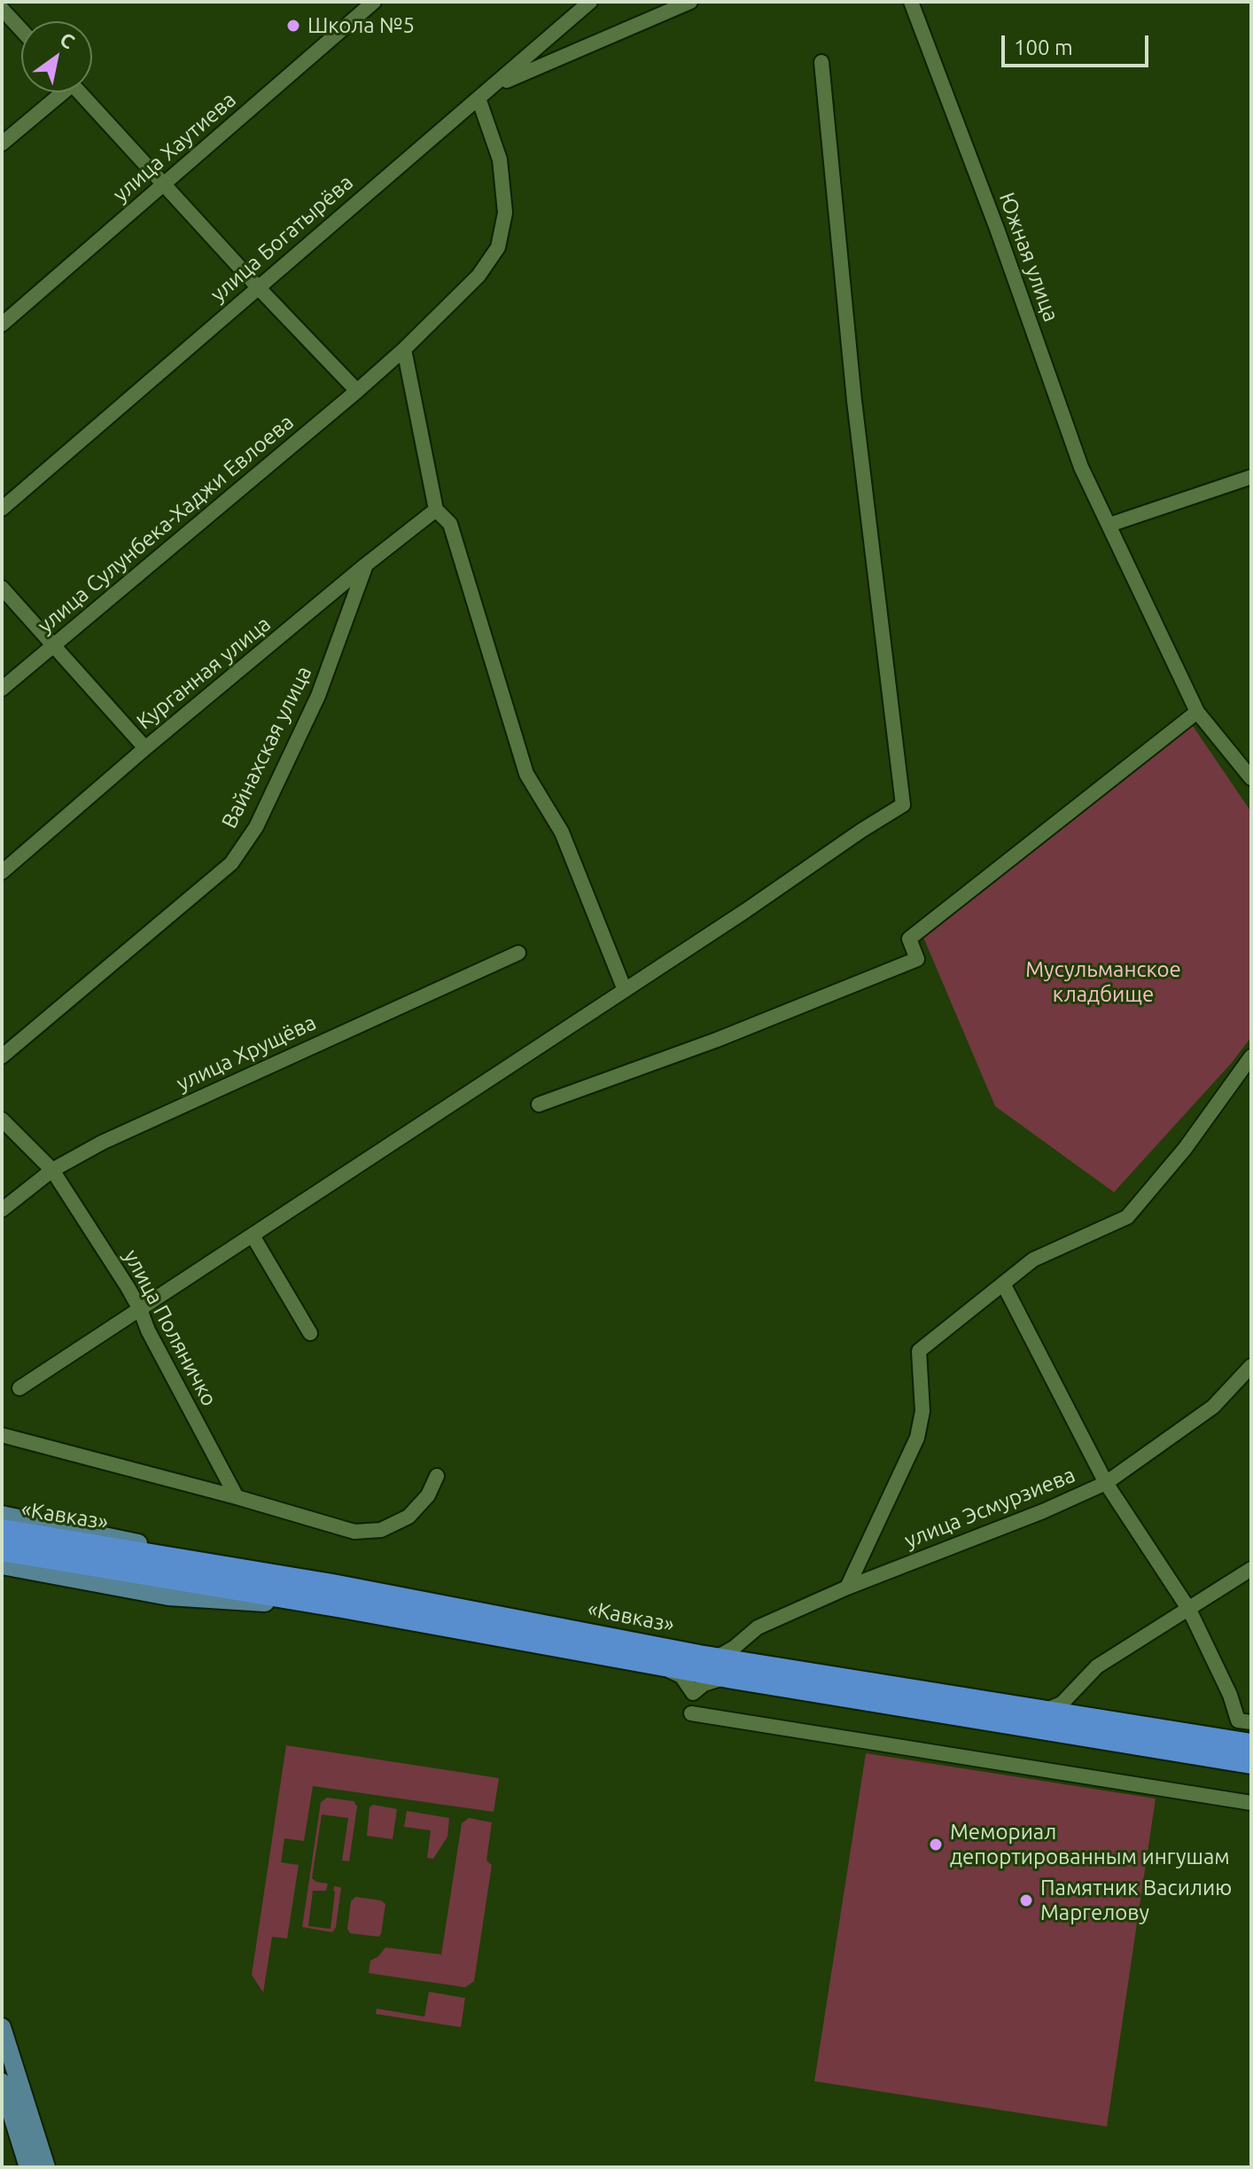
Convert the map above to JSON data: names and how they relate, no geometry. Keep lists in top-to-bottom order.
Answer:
{
  "streets": {
    "highway": ["«Кавказ»"],
    "street": [
      "улица Хаутиева",
      "улица Богатырёва",
      "Южная улица",
      "улица Сулунбека-Хаджи Евлоева",
      "Курганная улица",
      "Вайнахская улица",
      "улица Хрущёва",
      "улица Поляничко",
      "улица Эсмурзиева"
    ]
  },
  "crossings": [
    ["улица Богатырёва", "улица Сулунбека-Хаджи Евлоева"],
    ["Курганная улица", "Вайнахская улица"],
    ["улица Хрущёва", "улица Поляничко"],
    ["улица Эсмурзиева", "«Кавказ»"]
  ],
  "parks": ["Мусульманское кладбище"],
  "places": ["Школа №5", "Мемориал депортированным ингушам", "Памятник Василию Маргелову"],
  "scale_bar": "100 m",
  "north": "top right"
}
